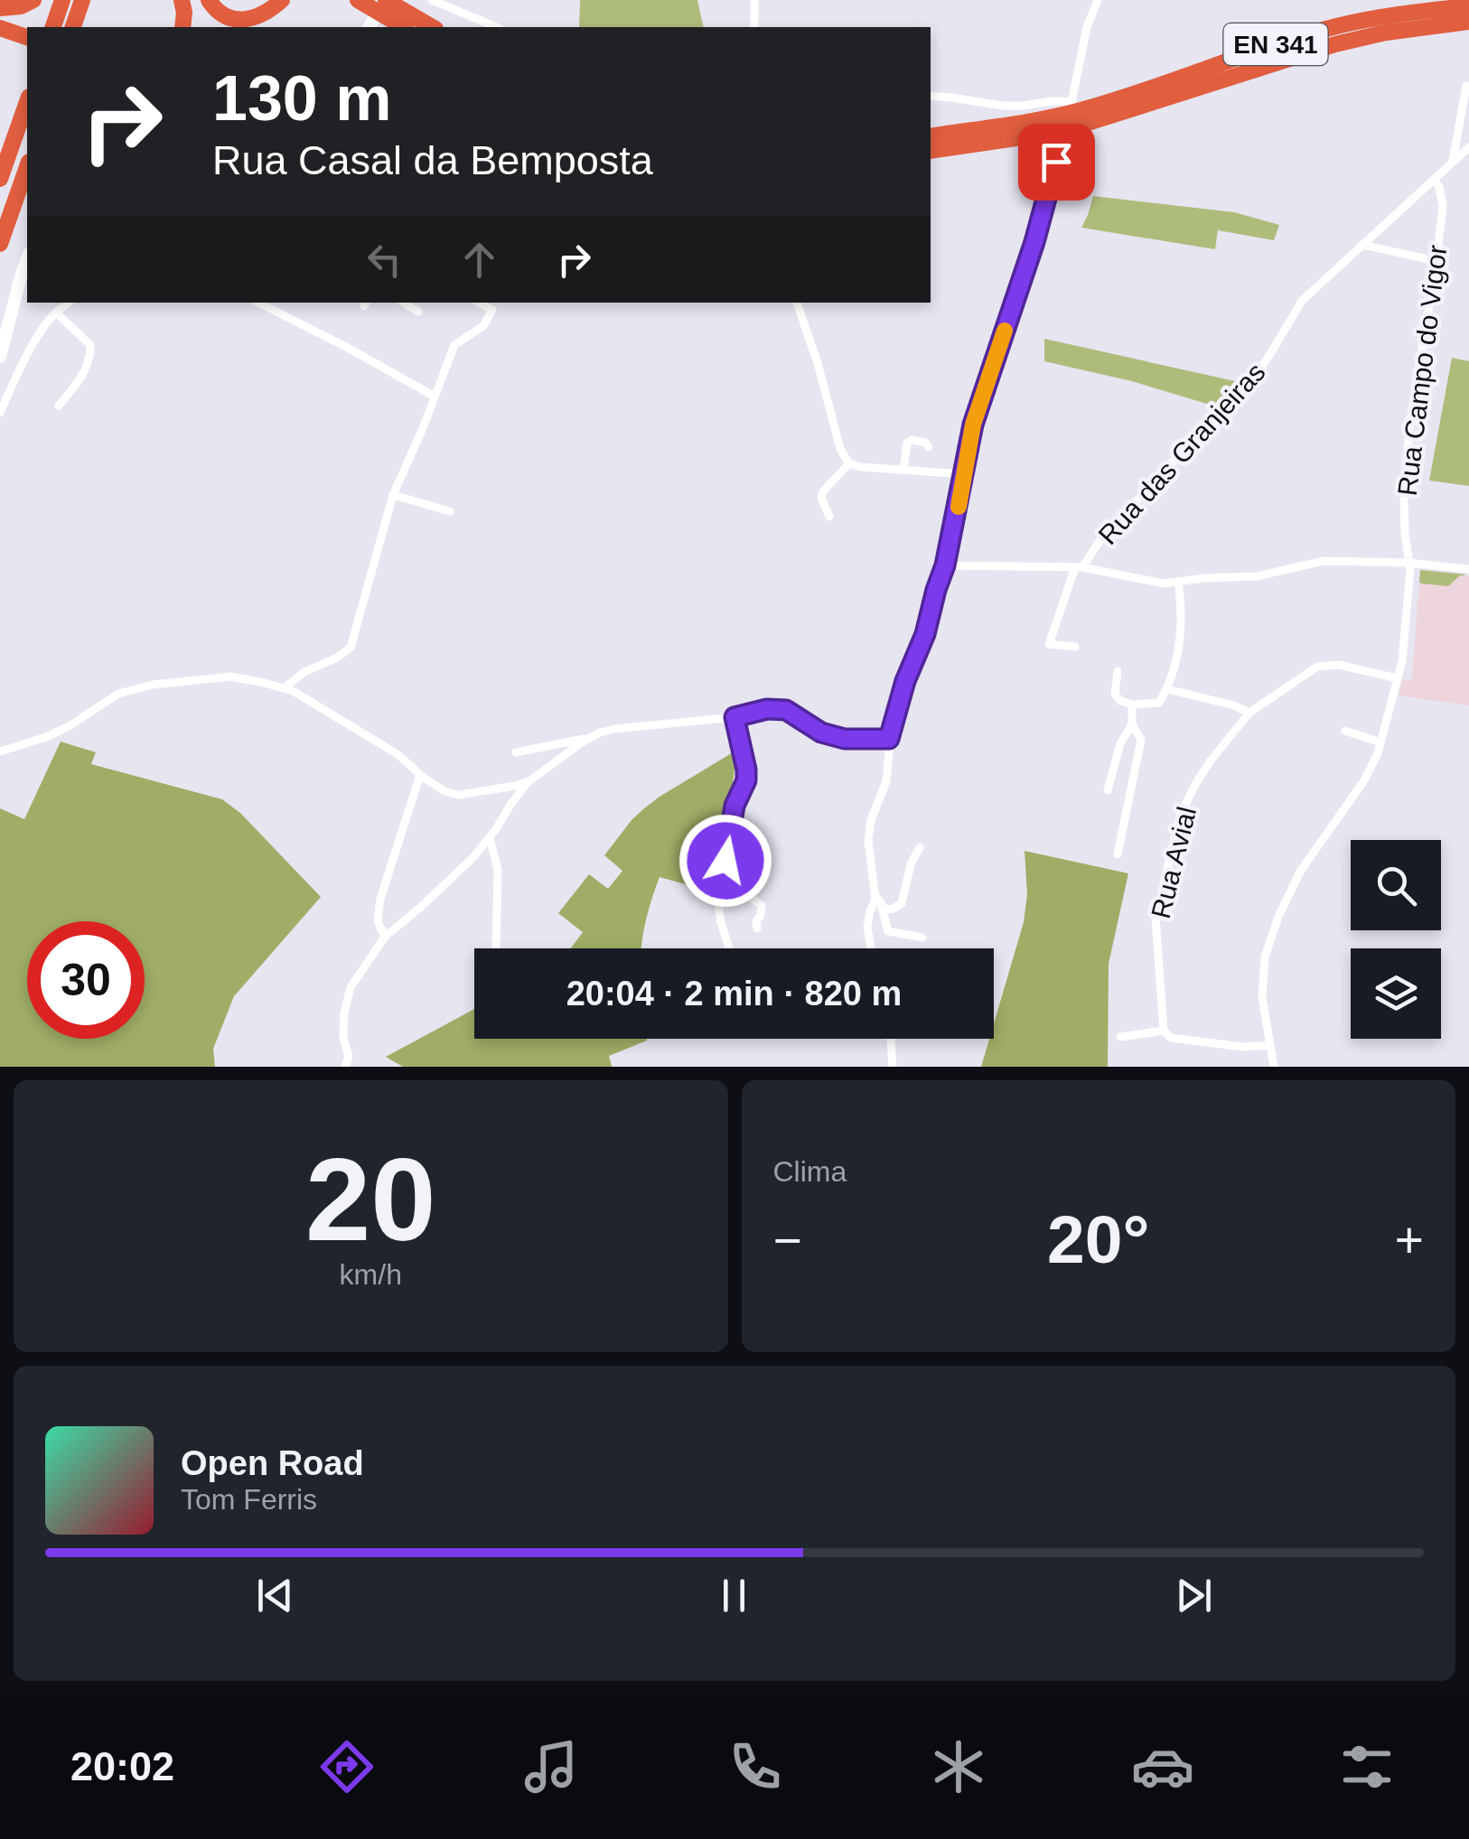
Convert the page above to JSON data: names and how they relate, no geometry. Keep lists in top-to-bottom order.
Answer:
{
  "streets": {
    "highway": ["EN 341"],
    "street": ["Rua Campo do Vigor", "Rua das Granjeiras", "Rua Avial"]
  },
  "crossings": [
    ["Rua Campo do Vigor", "Rua das Granjeiras"],
    ["Rua Campo do Vigor", "Rua Avial"]
  ],
  "page": {
    "turn": ["130 m", "Rua Casal da Bemposta"],
    "limit": "30",
    "trip": "20:04 · 2 min · 820 m",
    "tile": [
      ["20", "km/h"],
      "Clima"
    ],
    "heat": ["−", "20°", "+"],
    "song": ["Open Road", "Tom Ferris"],
    "tabs": "20:02"
  }
}
